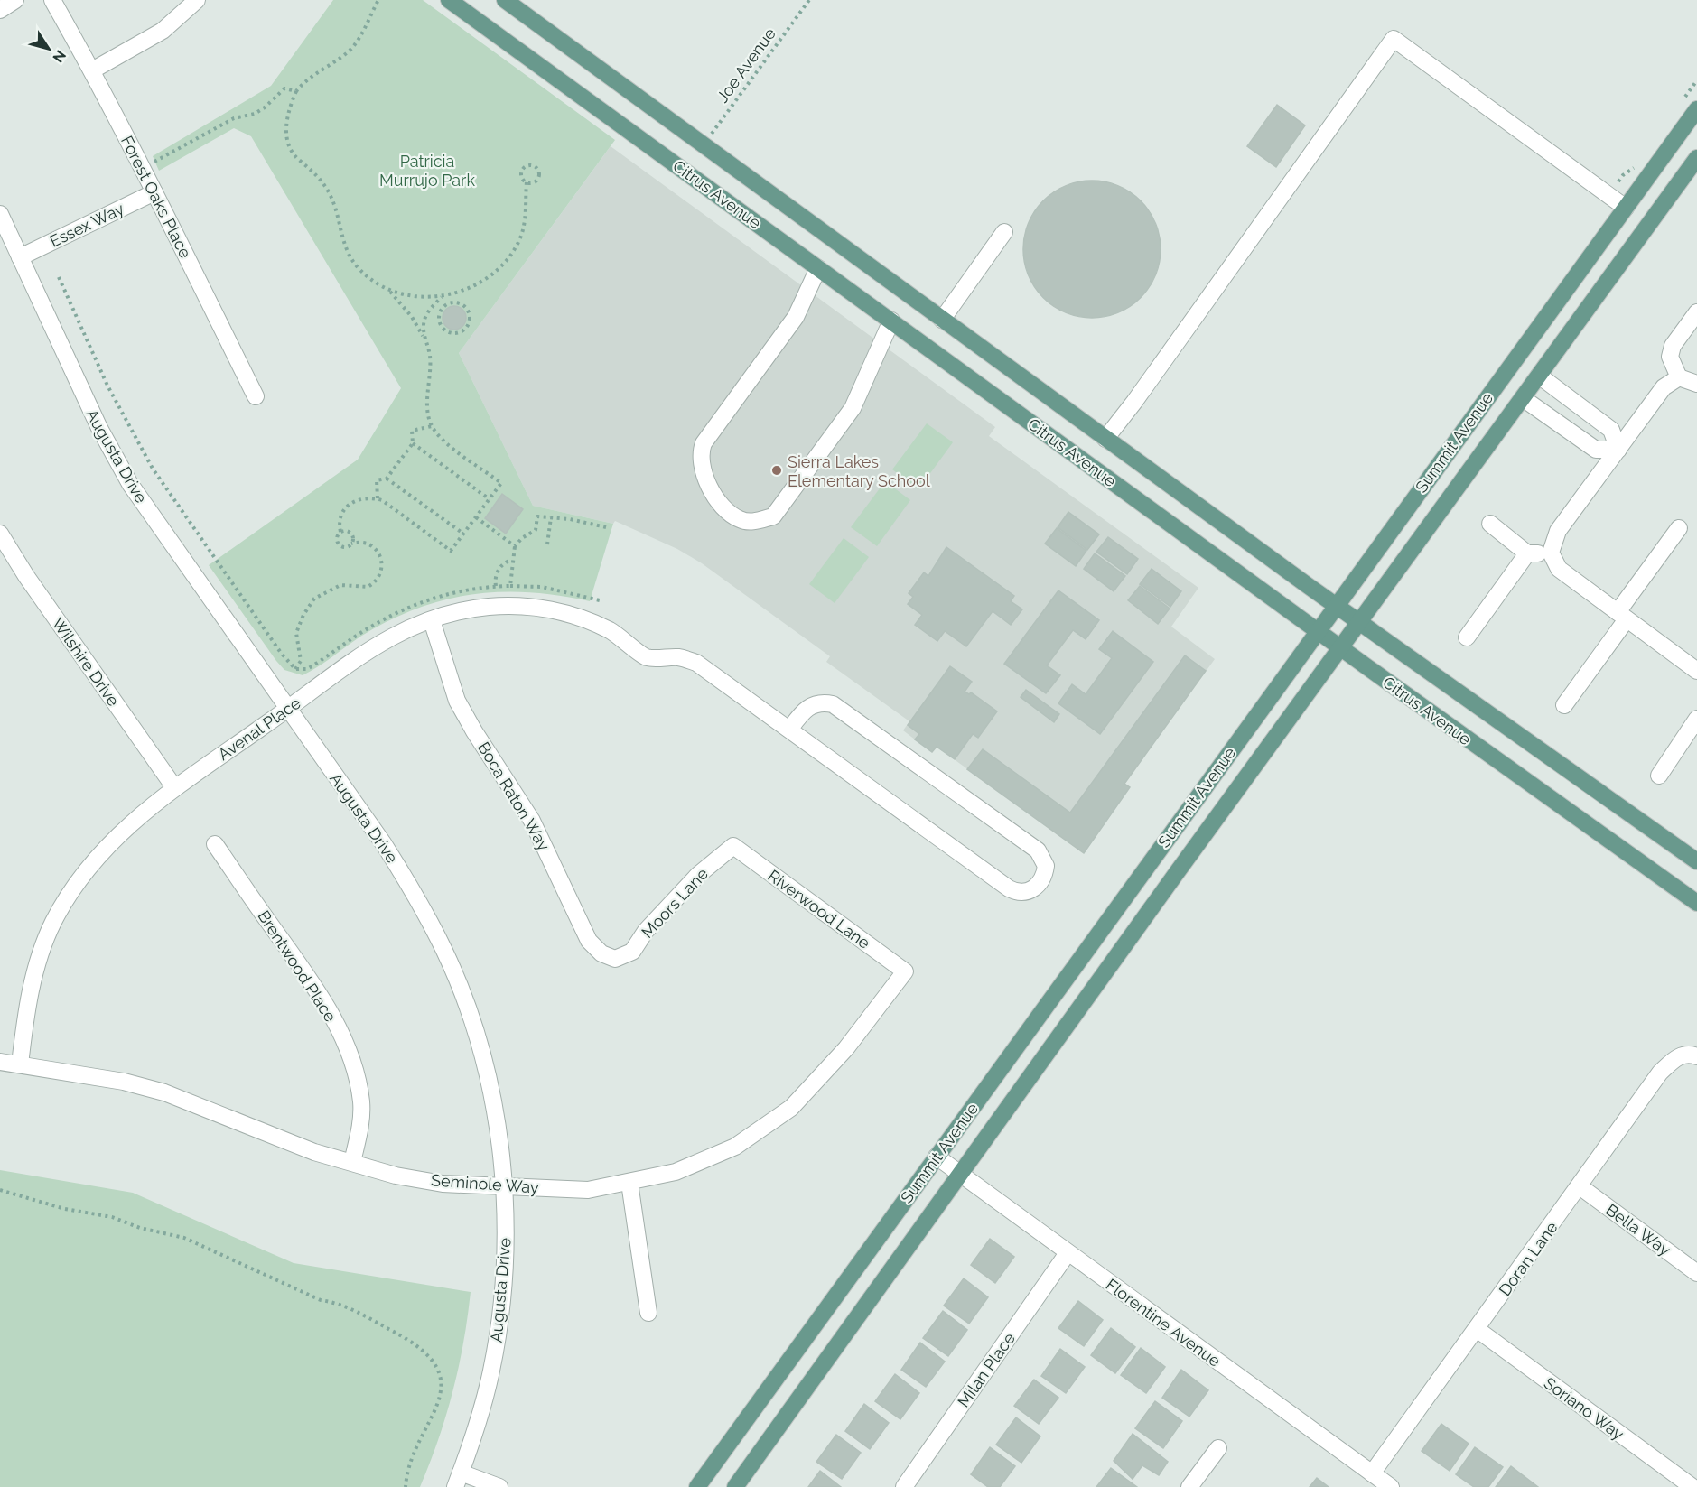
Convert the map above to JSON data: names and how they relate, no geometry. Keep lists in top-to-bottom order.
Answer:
{
  "streets": {
    "main road": ["Citrus Avenue", "Summit Avenue"],
    "street": [
      "Forest Oaks Place",
      "Essex Way",
      "Augusta Drive",
      "Wilshire Drive",
      "Avenal Place",
      "Boca Raton Way",
      "Moors Lane",
      "Riverwood Lane",
      "Brentwood Place",
      "Seminole Way",
      "Bella Way",
      "Doran Lane",
      "Florentine Avenue",
      "Milan Place",
      "Soriano Way"
    ],
    "path": ["Joe Avenue"]
  },
  "crossings": [
    ["Joe Avenue", "Citrus Avenue"],
    ["Citrus Avenue", "Summit Avenue"],
    ["Forest Oaks Place", "Essex Way"],
    ["Essex Way", "Augusta Drive"],
    ["Summit Avenue", "Florentine Avenue"],
    ["Augusta Drive", "Avenal Place"],
    ["Augusta Drive", "Seminole Way"],
    ["Wilshire Drive", "Avenal Place"],
    ["Avenal Place", "Boca Raton Way"],
    ["Avenal Place", "Seminole Way"],
    ["Boca Raton Way", "Moors Lane"],
    ["Moors Lane", "Riverwood Lane"],
    ["Riverwood Lane", "Seminole Way"],
    ["Brentwood Place", "Seminole Way"],
    ["Bella Way", "Doran Lane"],
    ["Doran Lane", "Florentine Avenue"],
    ["Doran Lane", "Soriano Way"],
    ["Florentine Avenue", "Milan Place"]
  ],
  "parks": ["Patricia Murrujo Park"],
  "places": ["Sierra Lakes Elementary School"],
  "north": "bottom right"
}
